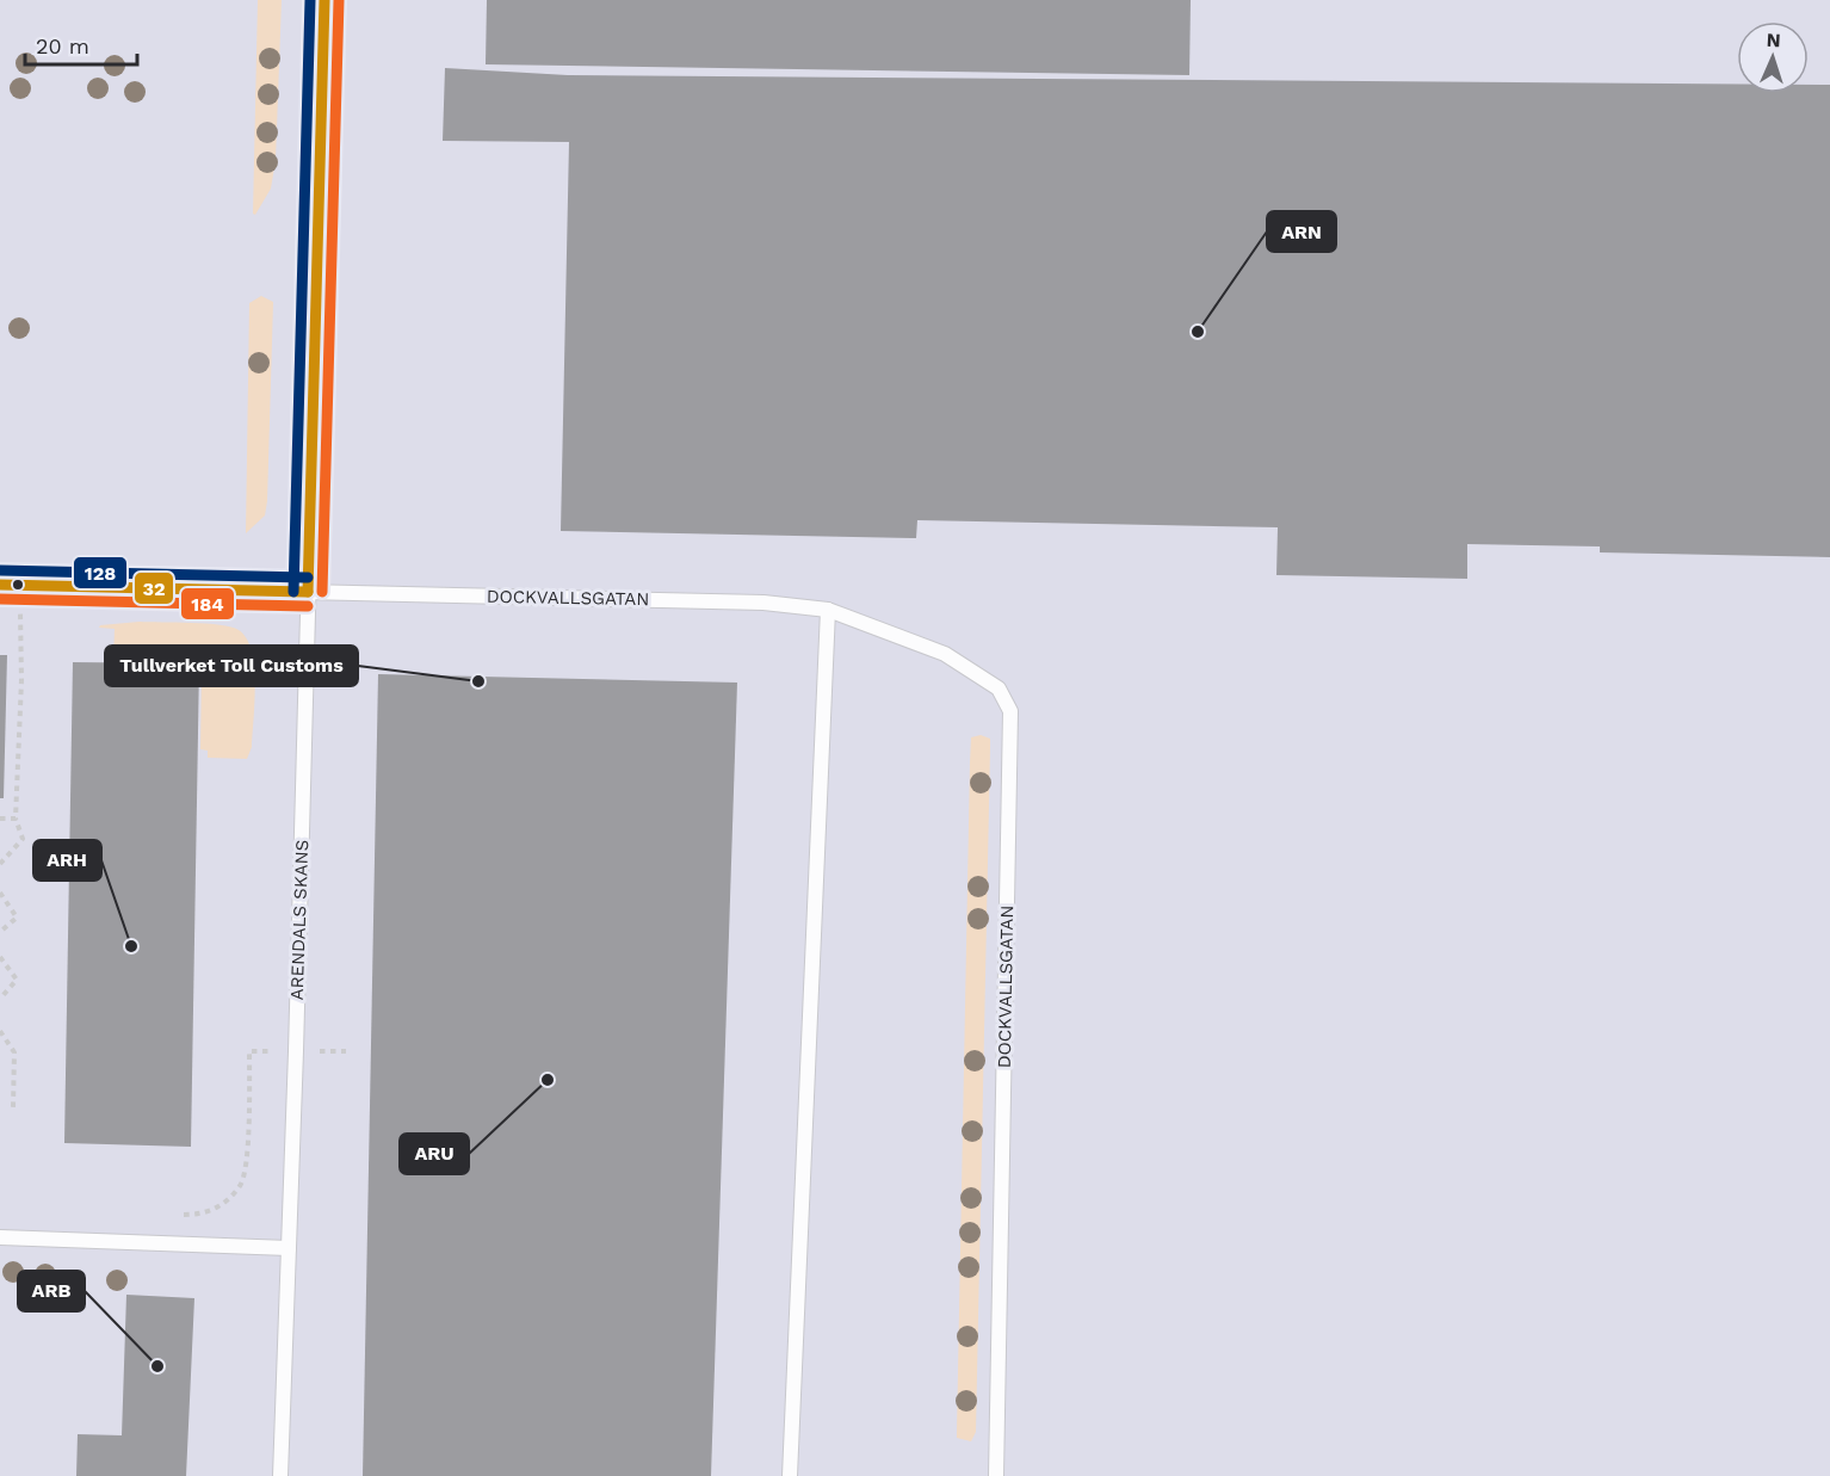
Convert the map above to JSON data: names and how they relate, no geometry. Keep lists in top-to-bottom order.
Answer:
{
  "streets": {
    "lane": ["DOCKVALLSGATAN", "ARENDALS SKANS"]
  },
  "crossings": [
    ["DOCKVALLSGATAN", "ARENDALS SKANS"]
  ],
  "places": [
    "ARN",
    "Tullverket Toll Customs",
    "ARH",
    "ARU",
    "ARB"
  ],
  "lines": ["transit line 32", "transit line 184", "transit line 128"],
  "scale_bar": "20 m",
  "north": "top"
}
